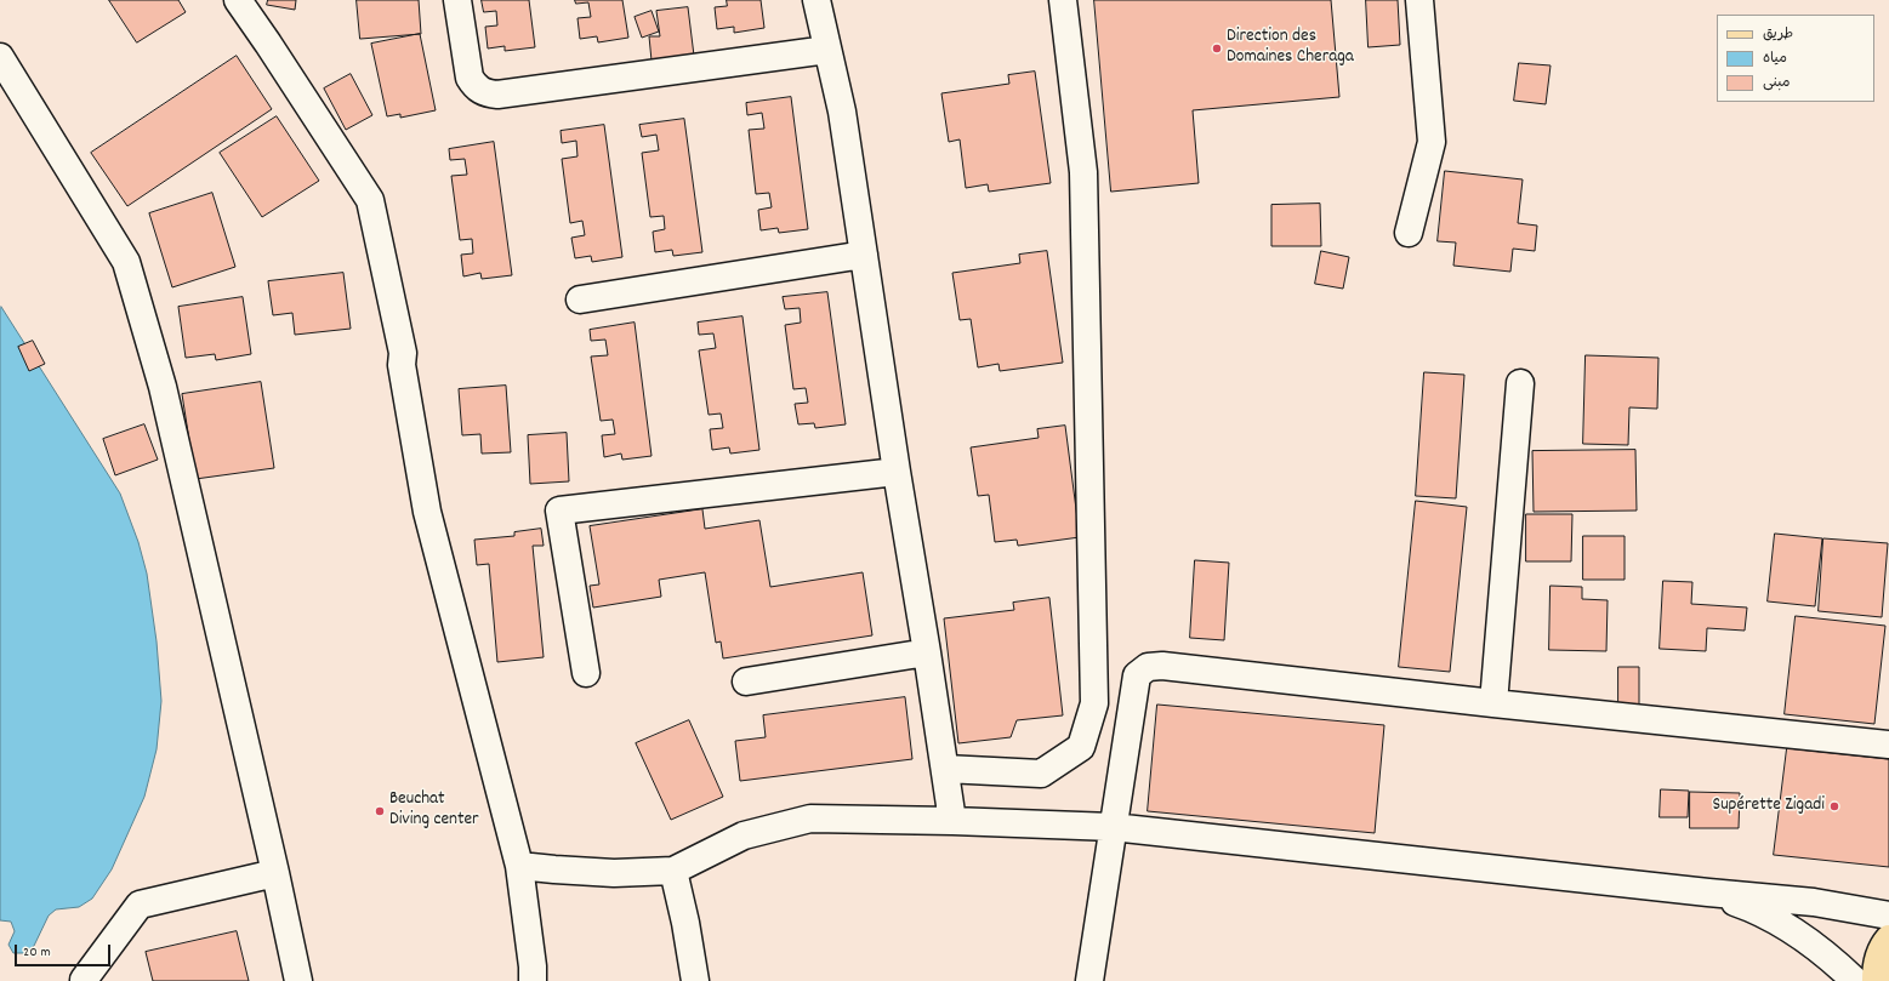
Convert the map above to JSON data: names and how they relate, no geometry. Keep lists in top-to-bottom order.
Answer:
{
  "places": ["Direction des Domaines Cheraga", "Supérette Zigadi", "Beuchat Diving center"],
  "legend": ["طريق", "مياه", "مبنى"],
  "scale_bar": "20 m"
}
